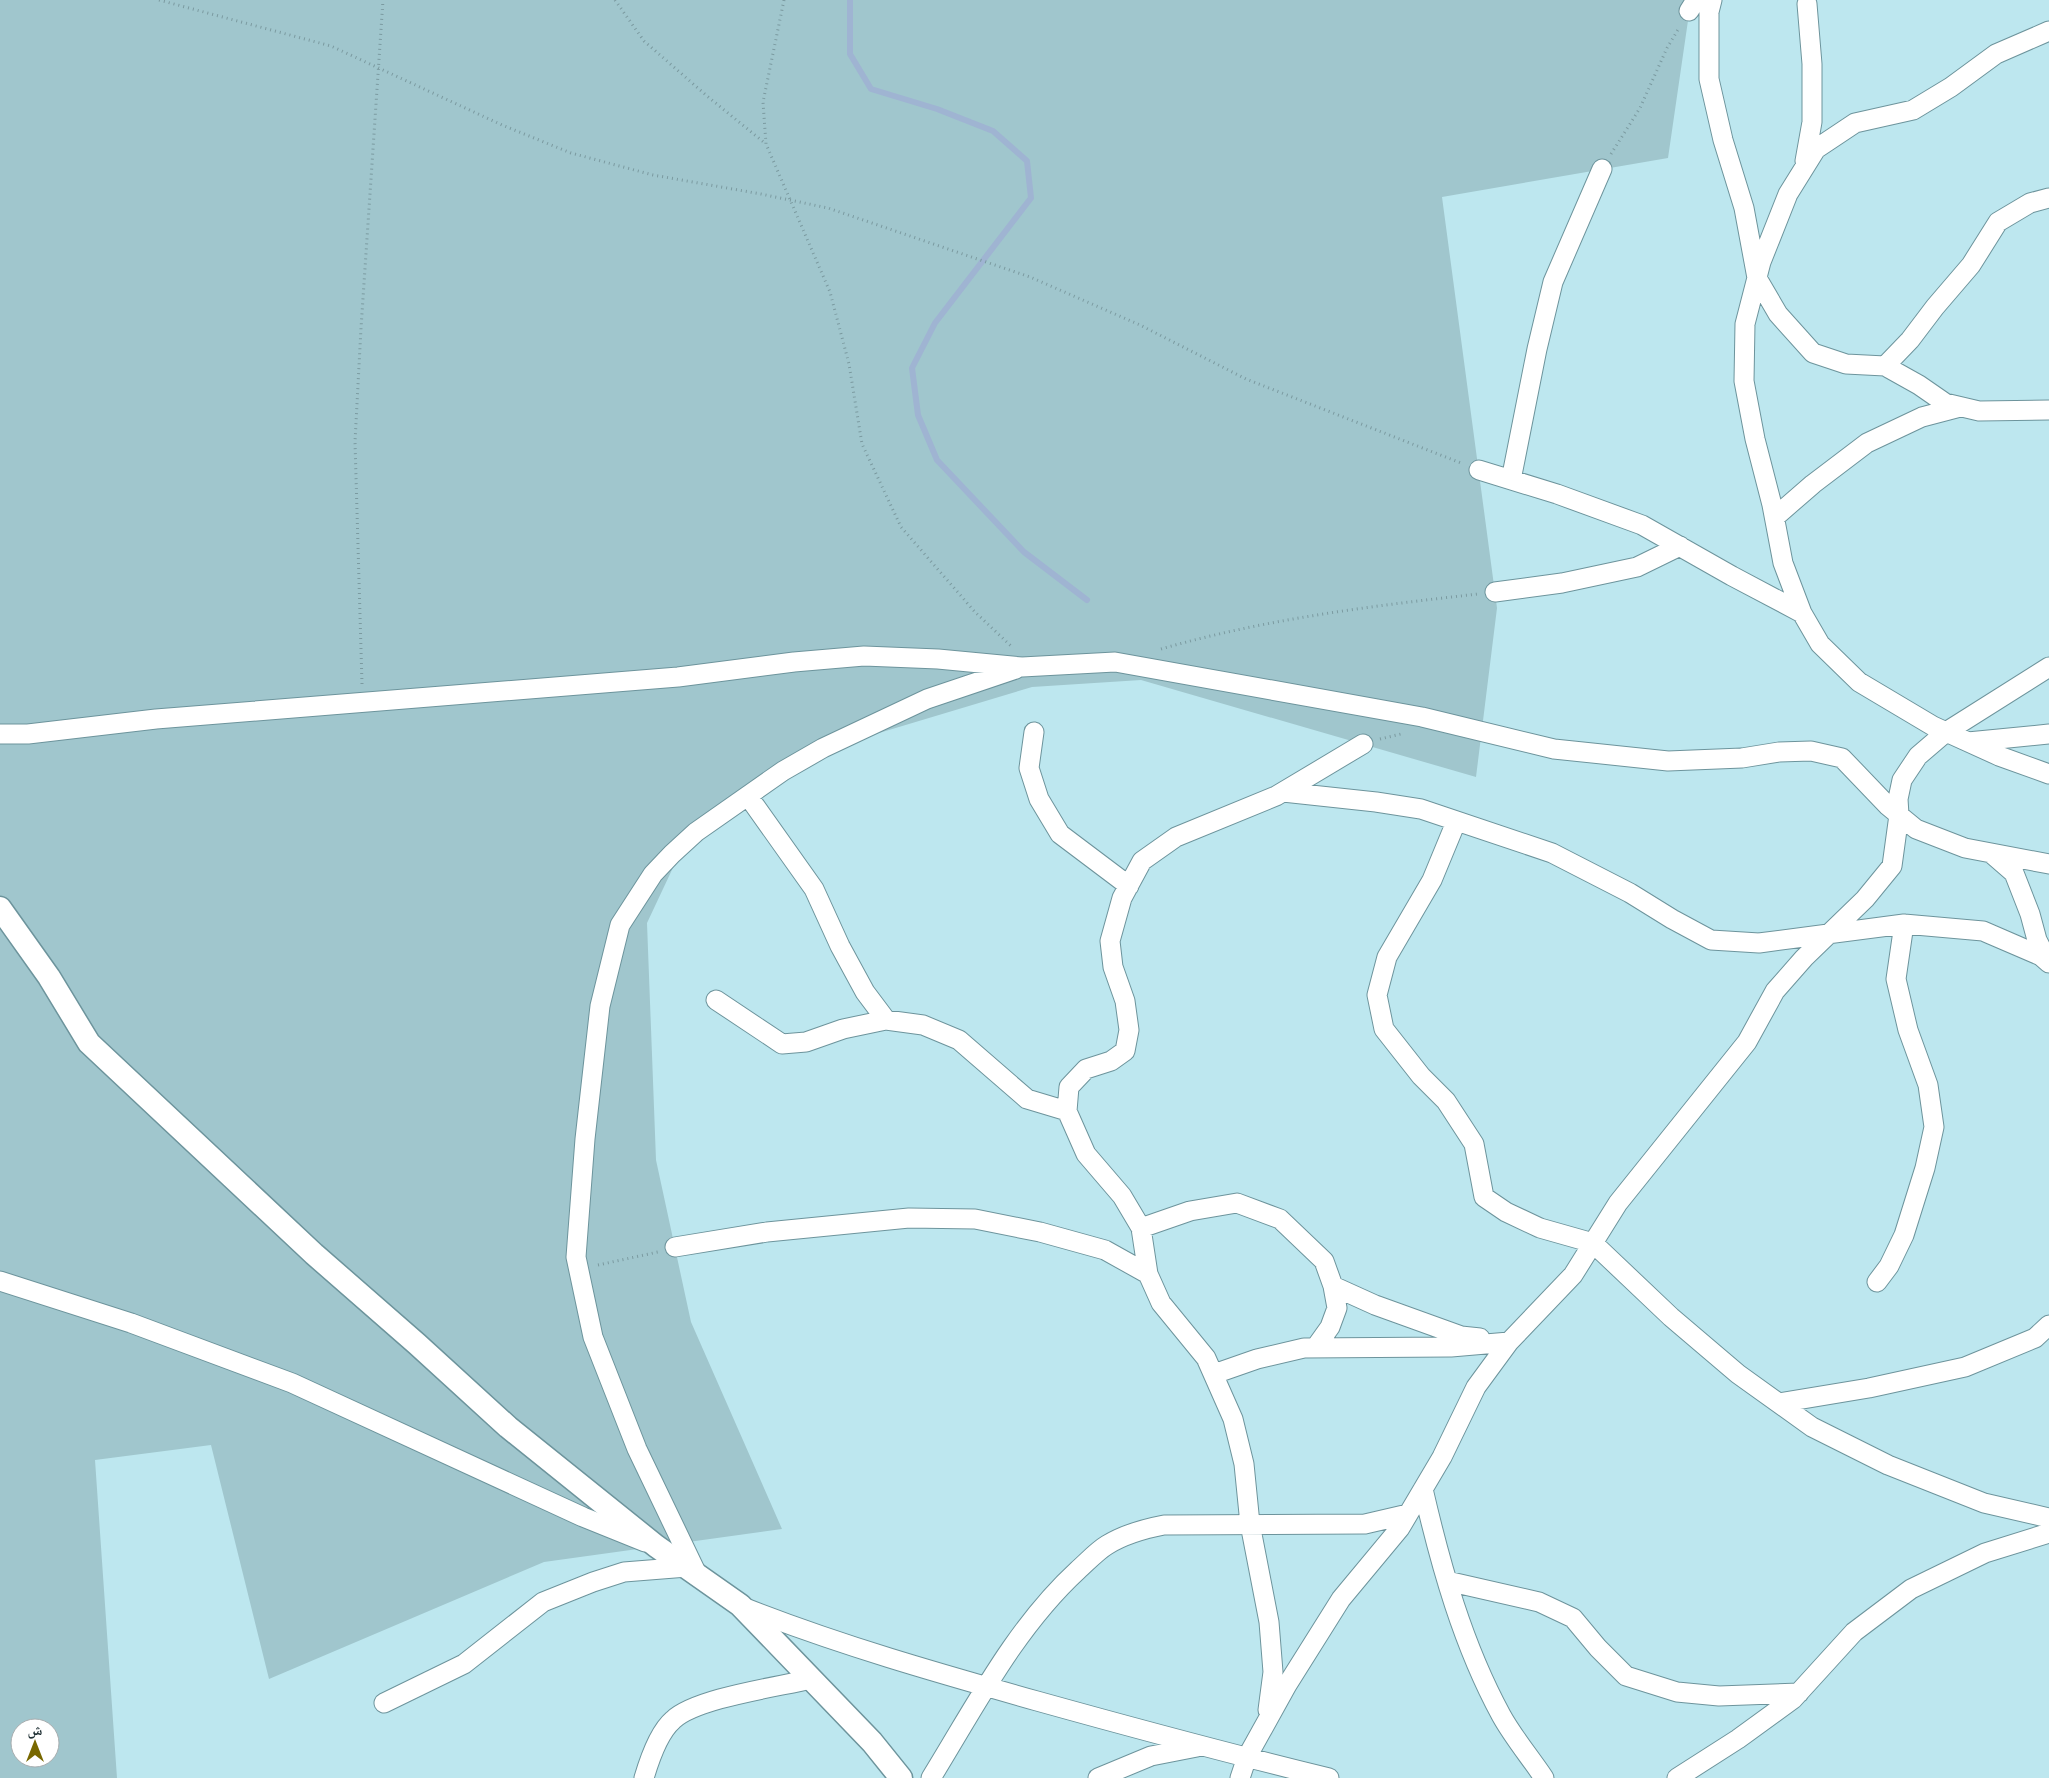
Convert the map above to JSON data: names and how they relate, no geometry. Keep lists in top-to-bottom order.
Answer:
{
  "north": "top"
}
